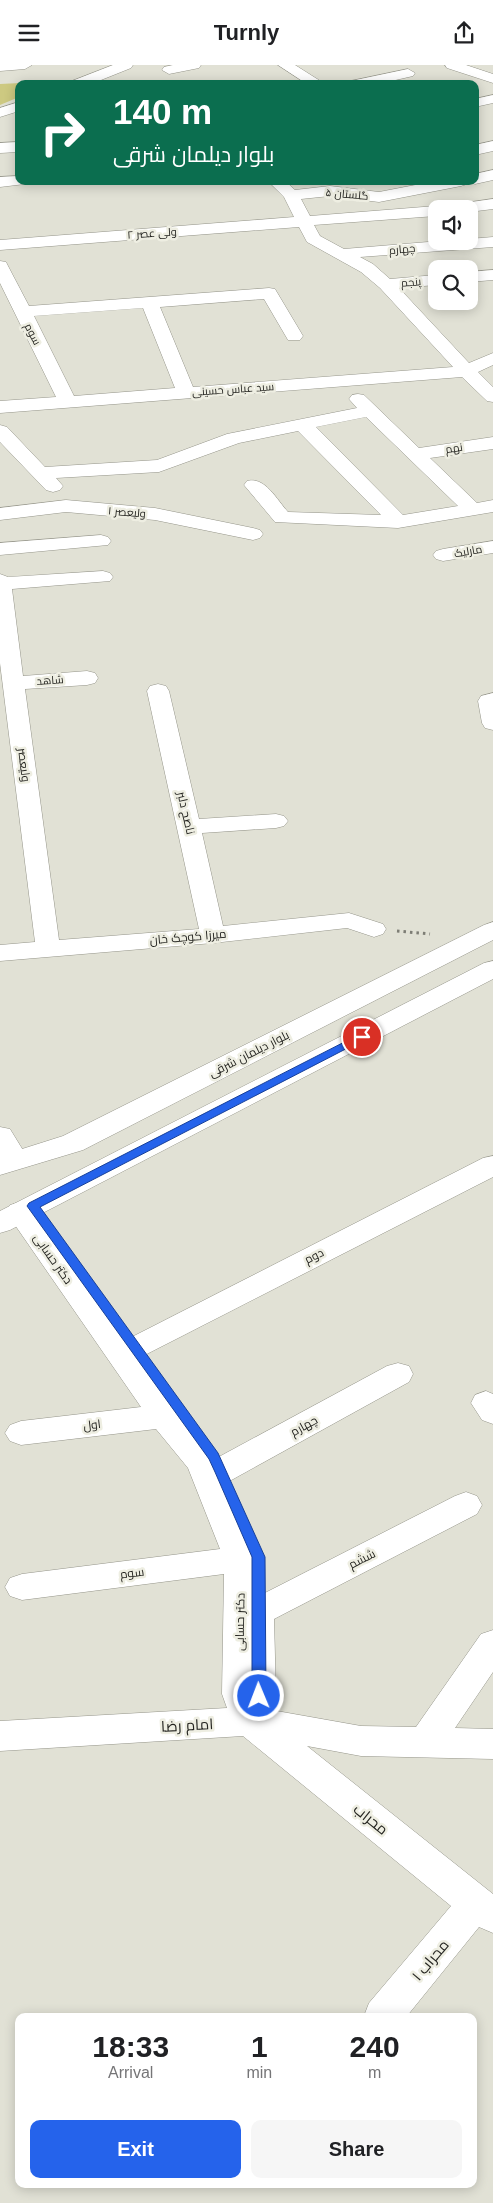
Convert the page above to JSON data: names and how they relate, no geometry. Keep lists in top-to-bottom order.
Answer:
{
  "streets": {
    "main road": [
      "گلستان ۵",
      "ولی عصر ۲",
      "چهارم",
      "پنجم",
      "سوم",
      "سید عباس حسینی",
      "نهم",
      "ولیعصر ۱",
      "مارلیک",
      "شاهد",
      "ولیعصر",
      "ناصح دلبر",
      "میرزا کوچک خان",
      "بلوار دیلمان شرقی",
      "دوم",
      "دکتر حسابی",
      "اول",
      "ششم",
      "امام رضا",
      "محراب",
      "محراب ۱"
    ]
  },
  "crossings": [
    ["چهارم", "دکتر حسابی"],
    ["سوم", "سید عباس حسینی"],
    ["سوم", "دکتر حسابی"],
    ["شاهد", "ولیعصر"],
    ["ولیعصر", "میرزا کوچک خان"],
    ["ناصح دلبر", "میرزا کوچک خان"],
    ["دوم", "دکتر حسابی"],
    ["دکتر حسابی", "اول"],
    ["دکتر حسابی", "ششم"],
    ["دکتر حسابی", "امام رضا"],
    ["دکتر حسابی", "محراب"],
    ["امام رضا", "محراب"],
    ["محراب", "محراب ۱"]
  ],
  "page": {
    "header": "Turnly",
    "turn": ["140 m", "بلوار دیلمان شرقی"],
    "eta": [
      "18:33",
      "Arrival",
      "1",
      "min",
      "240",
      "m"
    ],
    "buttons": ["Exit", "Share"]
  }
}
